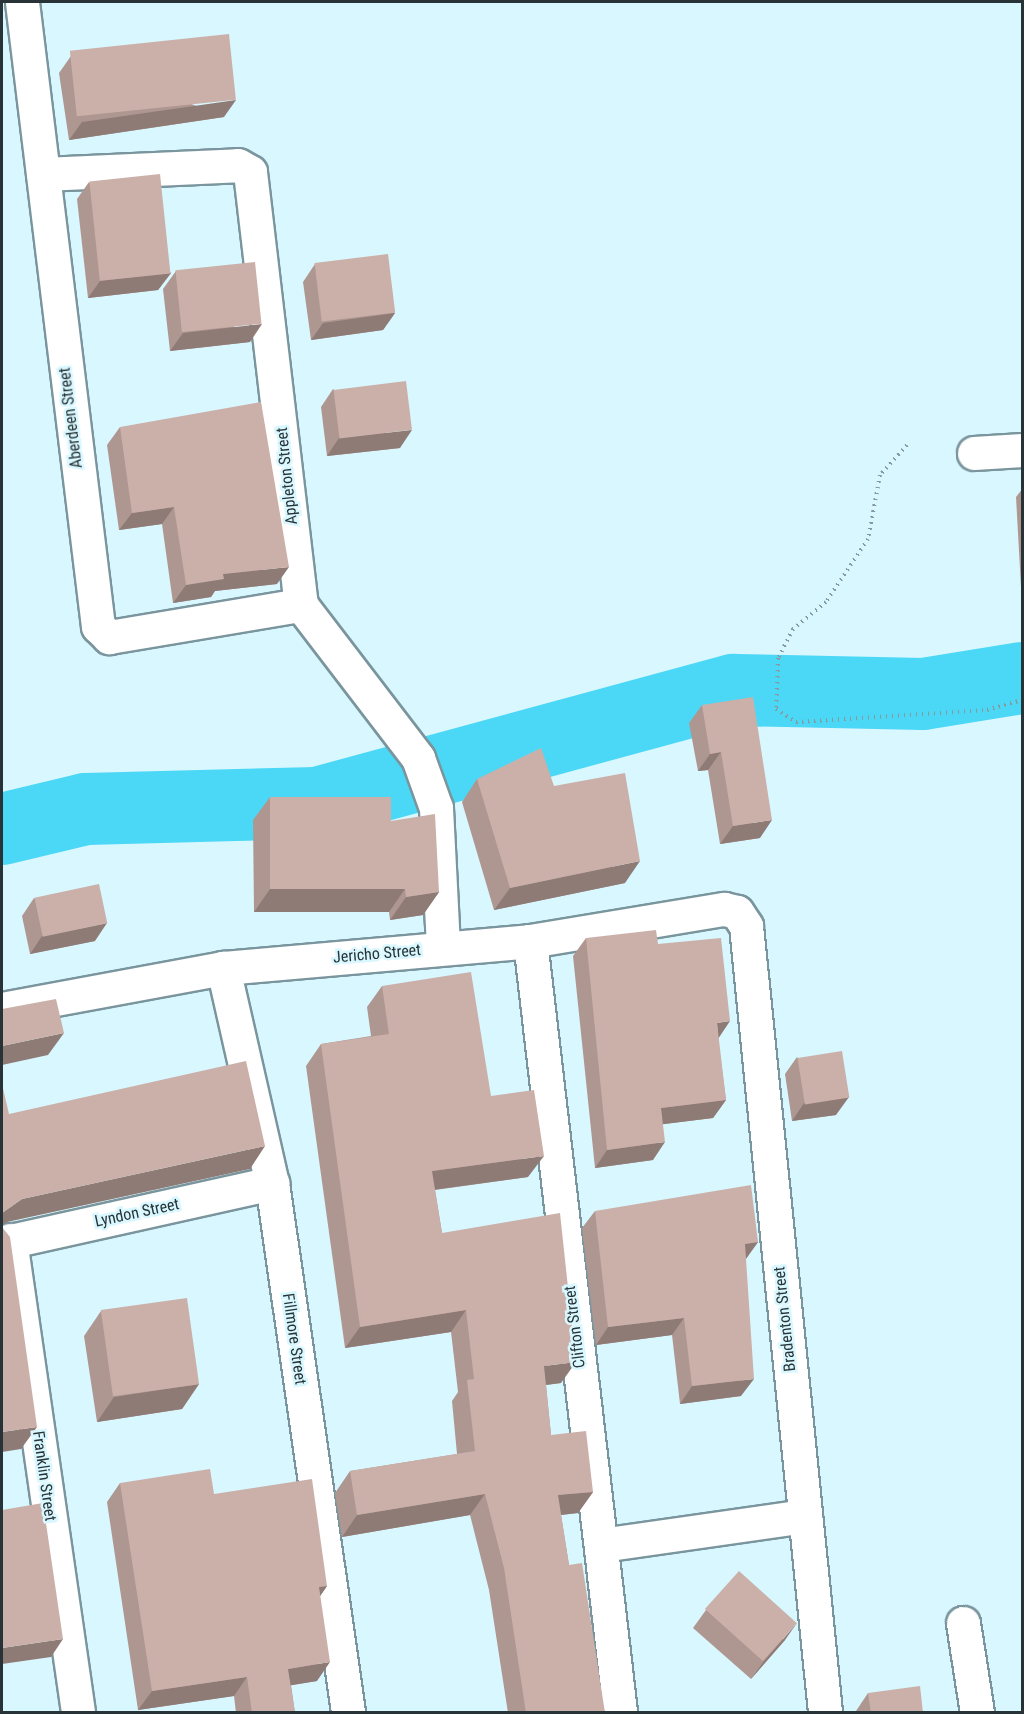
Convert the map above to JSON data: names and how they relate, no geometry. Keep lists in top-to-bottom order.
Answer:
{
  "streets": {
    "street": [
      "Aberdeen Street",
      "Appleton Street",
      "Jericho Street",
      "Lyndon Street",
      "Bradenton Street",
      "Clifton Street",
      "Fillmore Street",
      "Franklin Street"
    ]
  },
  "crossings": [
    ["Aberdeen Street", "Appleton Street"],
    ["Jericho Street", "Bradenton Street"],
    ["Jericho Street", "Clifton Street"],
    ["Jericho Street", "Fillmore Street"],
    ["Lyndon Street", "Fillmore Street"],
    ["Lyndon Street", "Franklin Street"]
  ]
}
